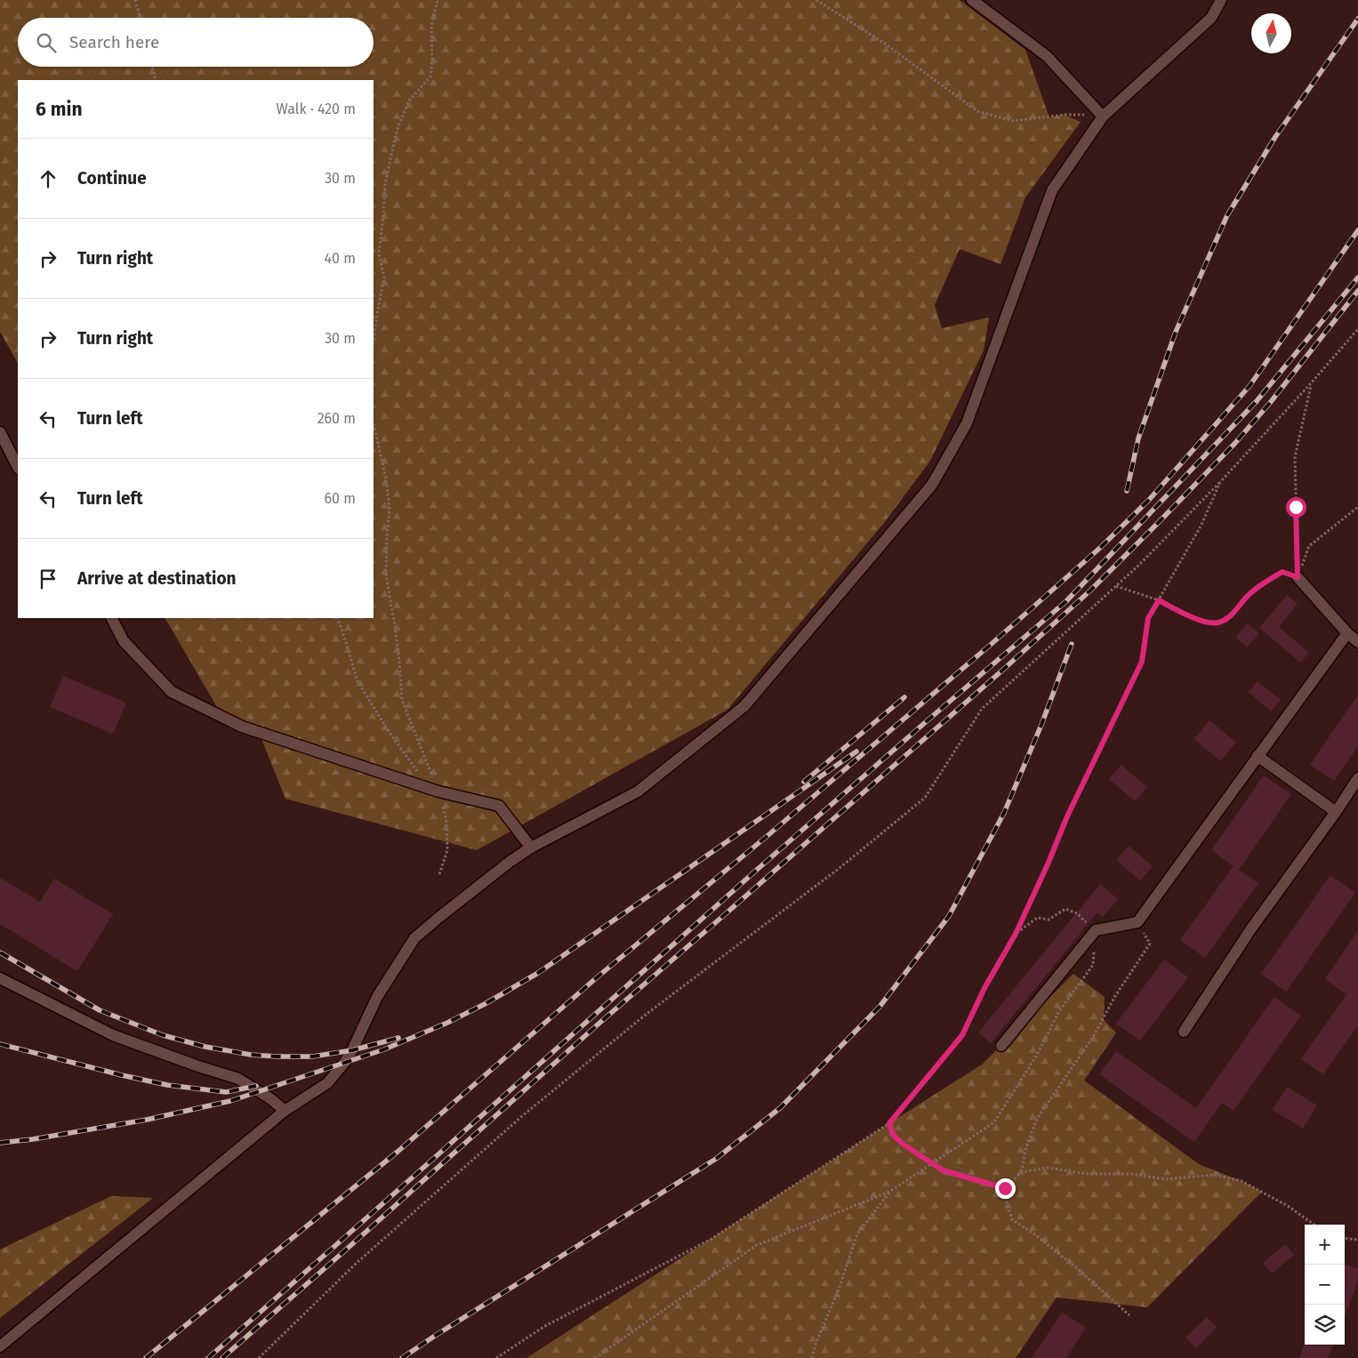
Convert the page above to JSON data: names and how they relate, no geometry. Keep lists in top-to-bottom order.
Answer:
{
  "north": "top",
  "page": {
    "search": "Search here",
    "heading": ["6 min", "Walk · 420 m"],
    "list": [
      ["Continue", "30 m"],
      ["Turn right", "40 m"],
      ["Turn right", "30 m"],
      ["Turn left", "260 m"],
      ["Turn left", "60 m"],
      "Arrive at destination"
    ],
    "map_buttons": ["+", "−"]
  }
}
